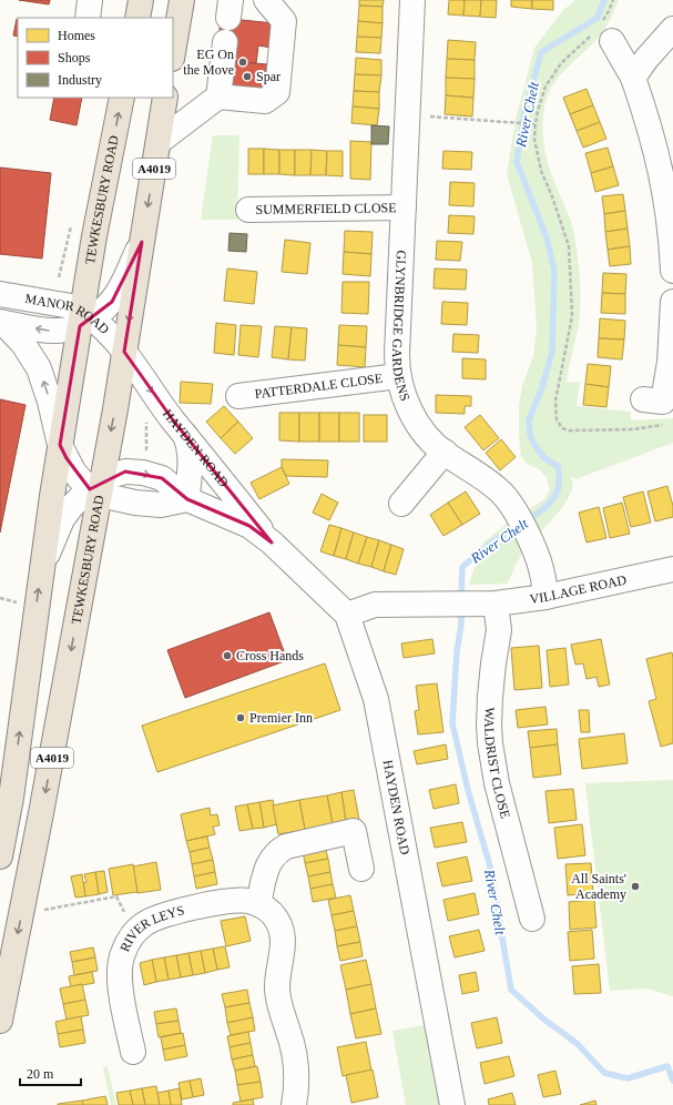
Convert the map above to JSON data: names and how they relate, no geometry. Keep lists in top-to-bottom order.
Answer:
{
  "streets": {
    "highway": ["A4019", "TEWKESBURY ROAD"],
    "street": [
      "SUMMERFIELD CLOSE",
      "MANOR ROAD",
      "GLYNBRIDGE GARDENS",
      "PATTERDALE CLOSE",
      "HAYDEN ROAD",
      "VILLAGE ROAD",
      "WALDRIST CLOSE",
      "RIVER LEYS"
    ]
  },
  "crossings": [
    ["TEWKESBURY ROAD", "MANOR ROAD"],
    ["TEWKESBURY ROAD", "HAYDEN ROAD"],
    ["SUMMERFIELD CLOSE", "GLYNBRIDGE GARDENS"],
    ["MANOR ROAD", "HAYDEN ROAD"],
    ["GLYNBRIDGE GARDENS", "PATTERDALE CLOSE"],
    ["GLYNBRIDGE GARDENS", "VILLAGE ROAD"],
    ["HAYDEN ROAD", "VILLAGE ROAD"],
    ["VILLAGE ROAD", "WALDRIST CLOSE"]
  ],
  "water": ["River Chelt"],
  "places": [
    "EG On the Move",
    "Spar",
    "Cross Hands",
    "Premier Inn",
    "All Saints' Academy"
  ],
  "legend": ["Homes", "Shops", "Industry"],
  "scale_bar": "20 m"
}
